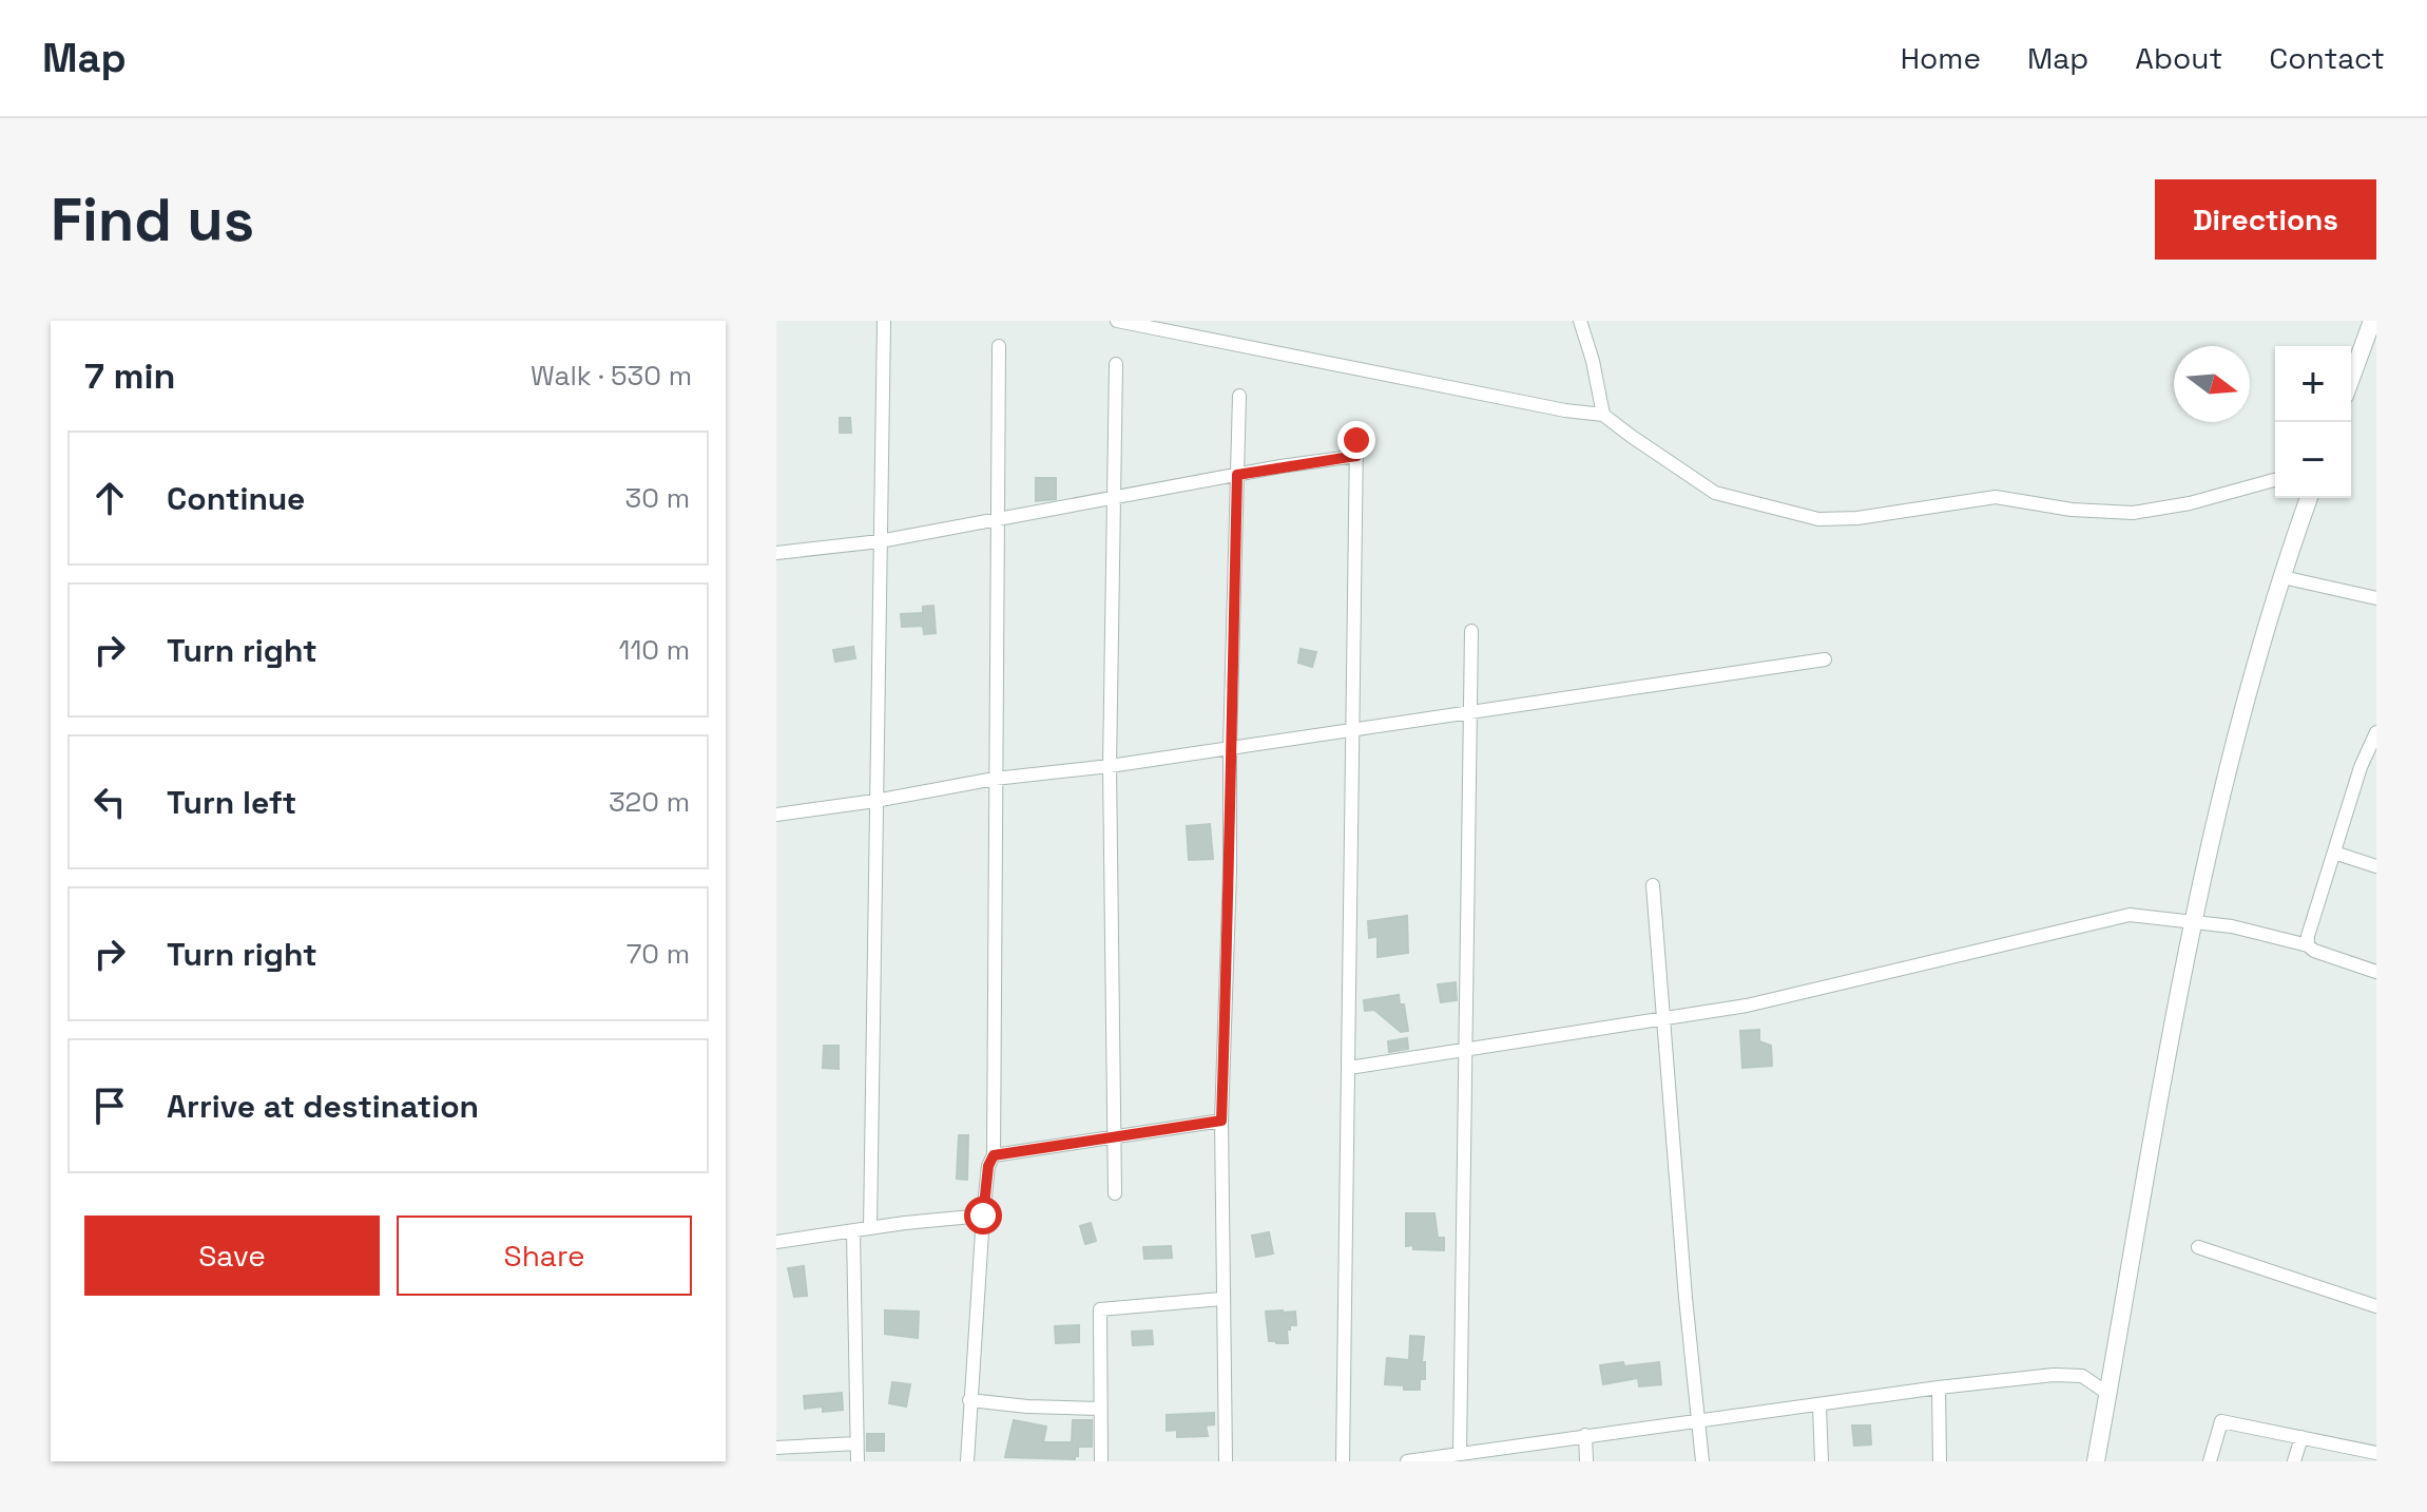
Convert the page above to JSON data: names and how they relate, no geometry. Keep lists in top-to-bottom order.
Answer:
{
  "north": "right",
  "page": {
    "header": "Map",
    "nav": [
      "Home",
      "Map",
      "About",
      "Contact"
    ],
    "buttons": [
      "Directions",
      ["Save", "Share"]
    ],
    "title": "Find us",
    "heading": ["7 min", "Walk · 530 m"],
    "map_buttons": ["+", "−"],
    "list": [
      ["Continue", "30 m"],
      ["Turn right", "110 m"],
      ["Turn left", "320 m"],
      ["Turn right", "70 m"],
      "Arrive at destination"
    ]
  }
}
